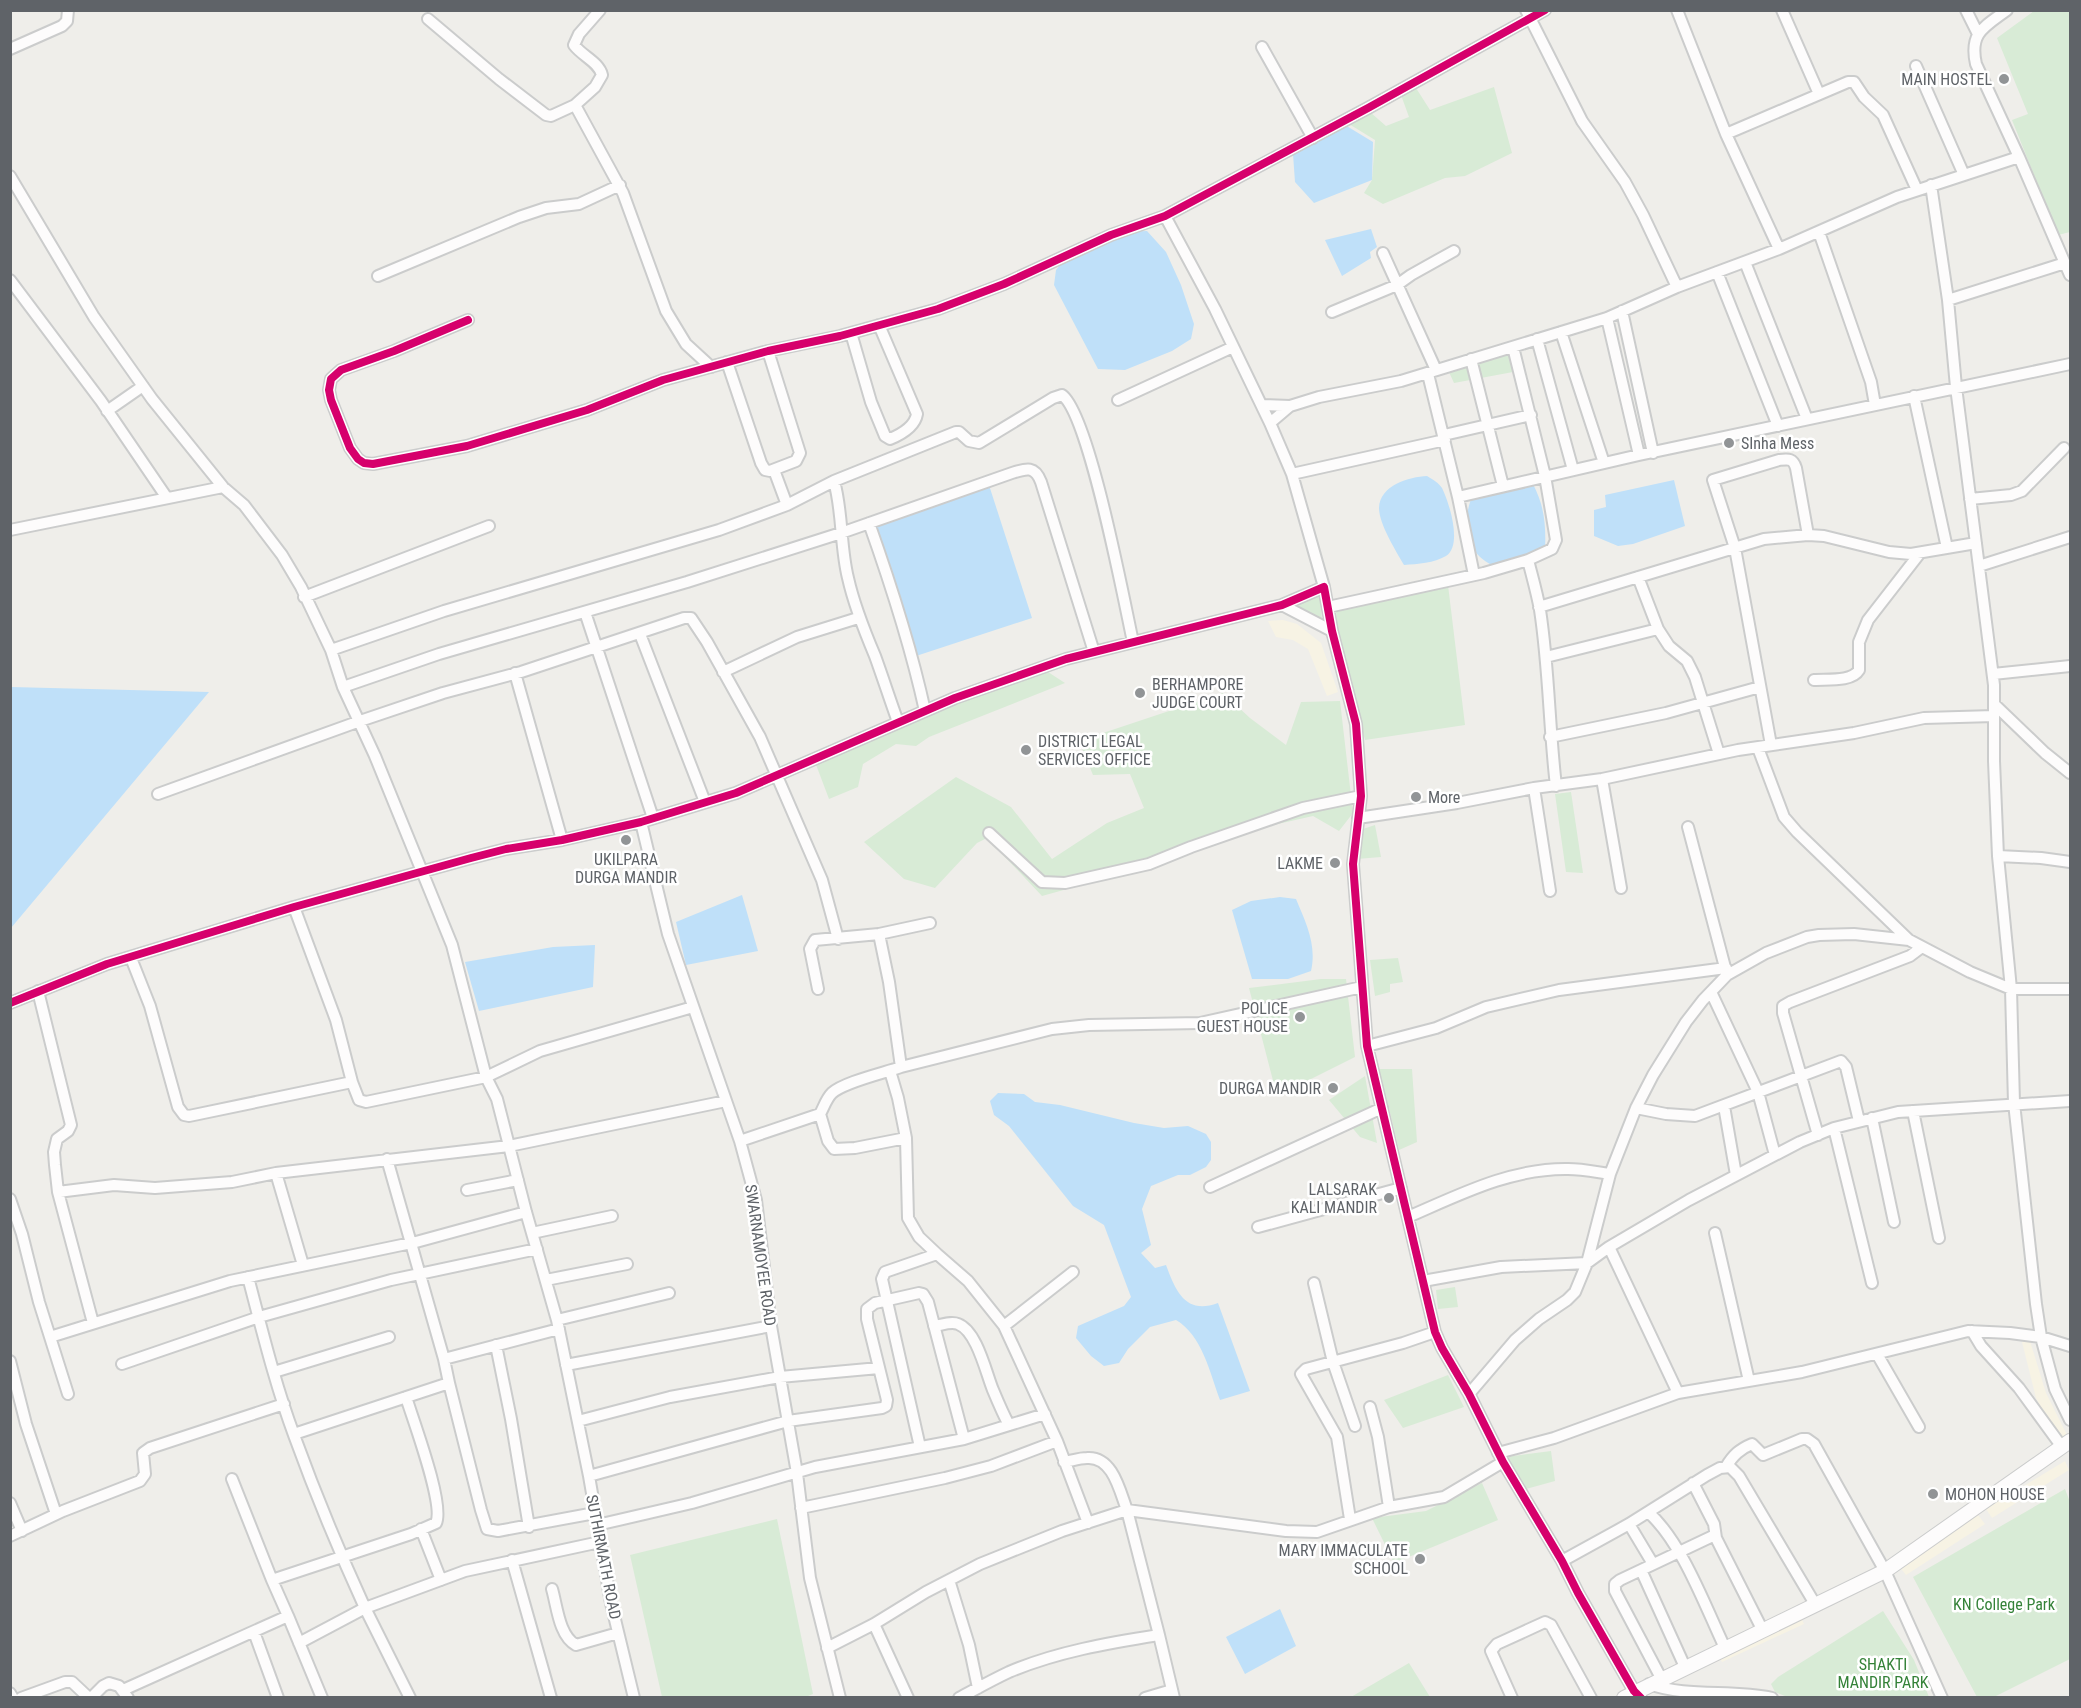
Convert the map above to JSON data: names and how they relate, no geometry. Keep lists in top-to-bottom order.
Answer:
{
  "streets": {
    "street": ["SWARNAMOYEE ROAD", "SUTHIRMATH ROAD"]
  },
  "crossings": [
    ["SWARNAMOYEE ROAD", "SUTHIRMATH ROAD"]
  ],
  "parks": ["KN College Park", "SHAKTI MANDIR PARK"],
  "places": [
    "MAIN HOSTEL",
    "SInha Mess",
    "BERHAMPORE JUDGE COURT",
    "DISTRICT LEGAL SERVICES OFFICE",
    "More",
    "UKILPARA DURGA MANDIR",
    "LAKME",
    "POLICE GUEST HOUSE",
    "DURGA MANDIR",
    "LALSARAK KALI MANDIR",
    "MOHON HOUSE",
    "MARY IMMACULATE SCHOOL"
  ]
}
